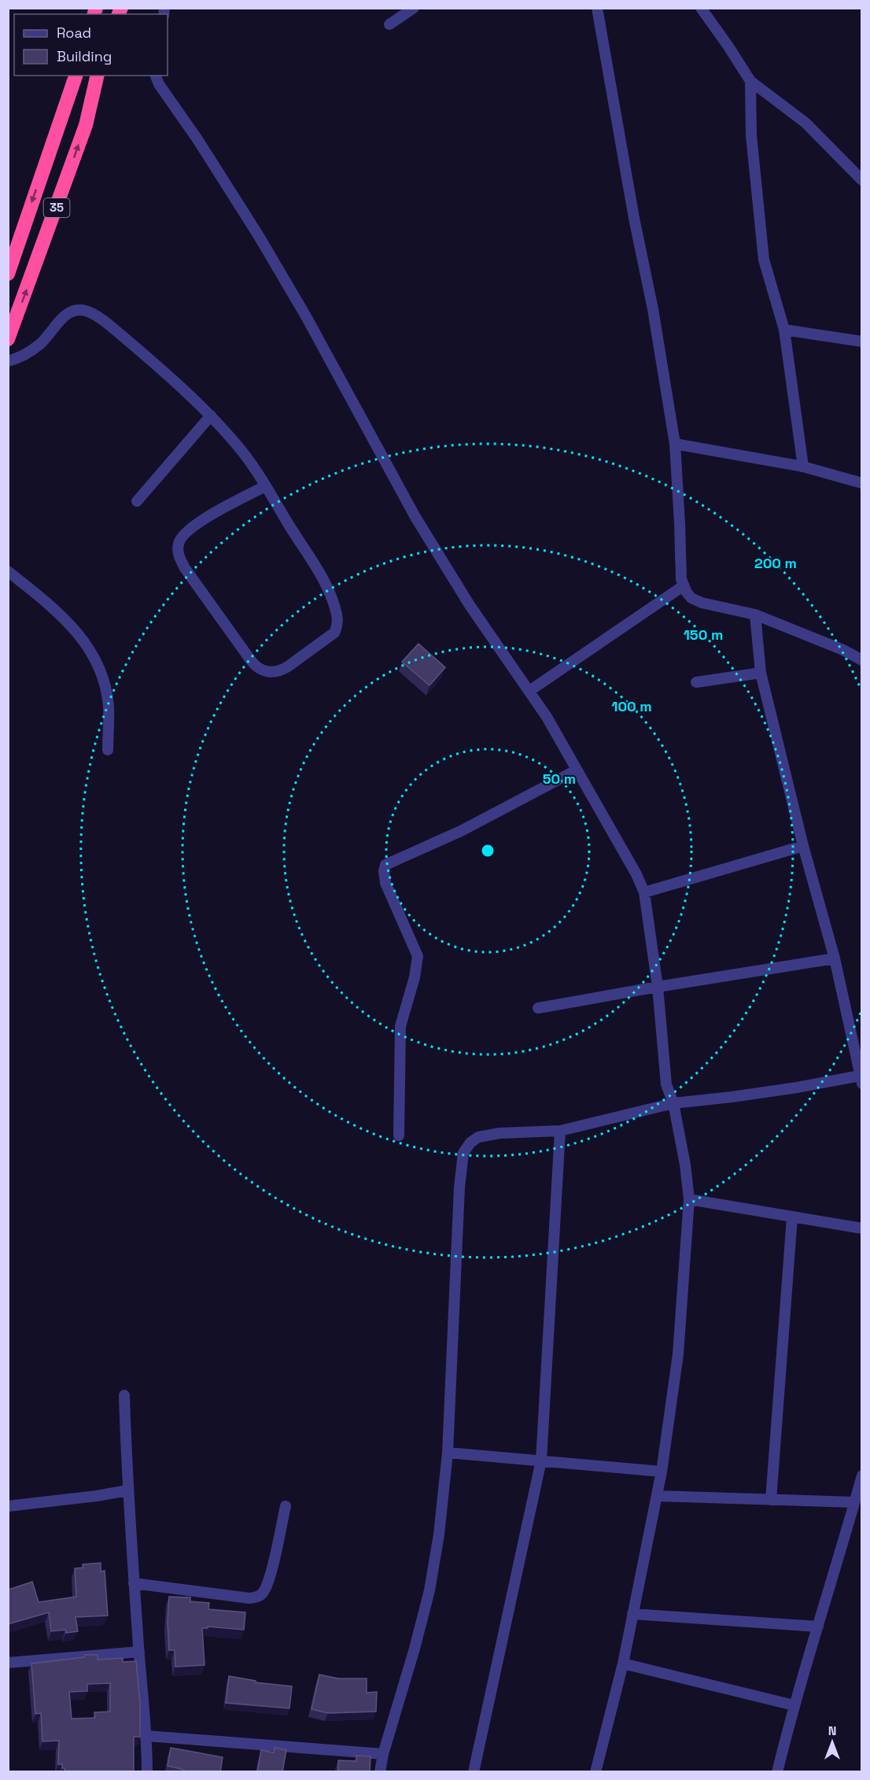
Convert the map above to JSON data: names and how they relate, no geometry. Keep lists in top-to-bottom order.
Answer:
{
  "streets": {
    "highway": ["35"]
  },
  "legend": ["Road", "Building"],
  "north": "top",
  "rings": [
    "200 m",
    "150 m",
    "100 m",
    "50 m"
  ]
}
